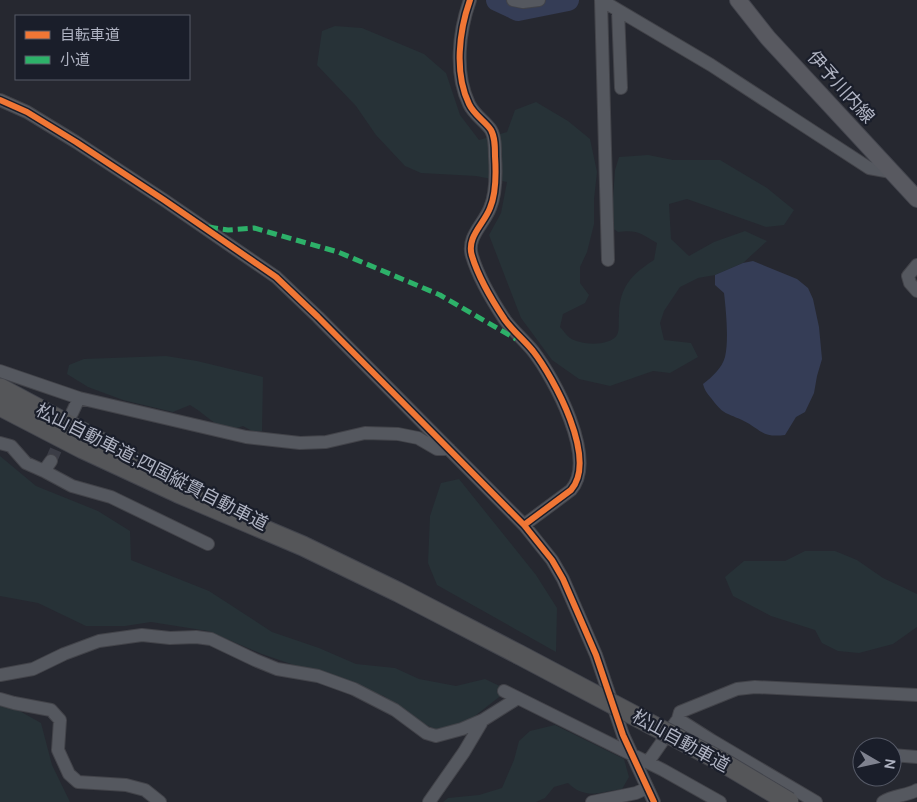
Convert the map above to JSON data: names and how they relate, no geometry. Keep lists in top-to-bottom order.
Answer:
{
  "streets": {
    "highway": ["松山自動車道;四国縦貫自動車道", "松山自動車道"],
    "main road": ["伊予川内線"]
  },
  "crossings": [
    ["松山自動車道;四国縦貫自動車道", "松山自動車道"]
  ],
  "legend": ["自転車道", "小道"],
  "north": "right"
}
